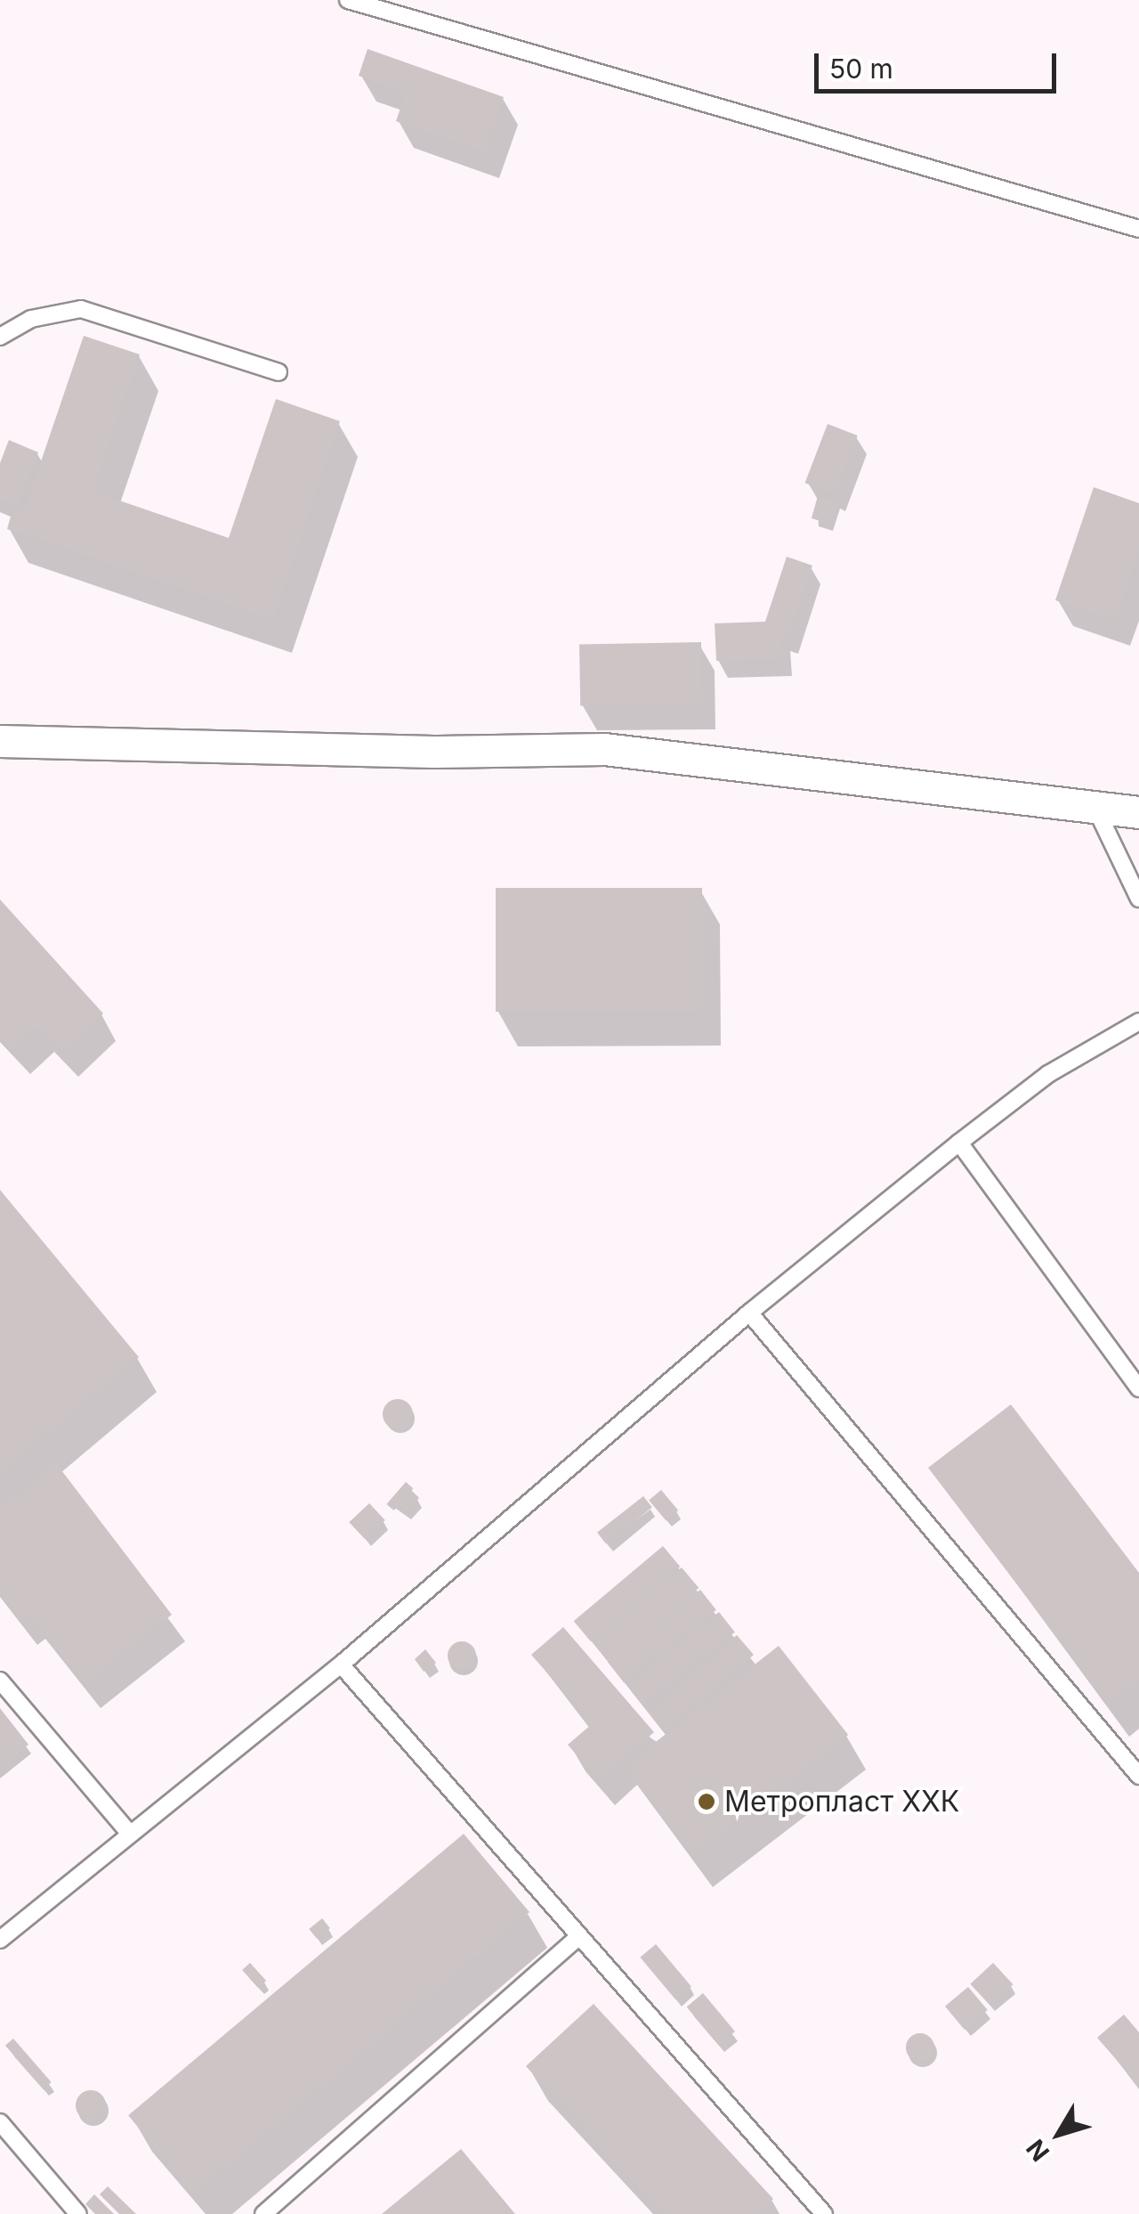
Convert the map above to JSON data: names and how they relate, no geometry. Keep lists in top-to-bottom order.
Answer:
{
  "places": ["Метропласт ХХК"],
  "scale_bar": "50 m",
  "north": "bottom left"
}
